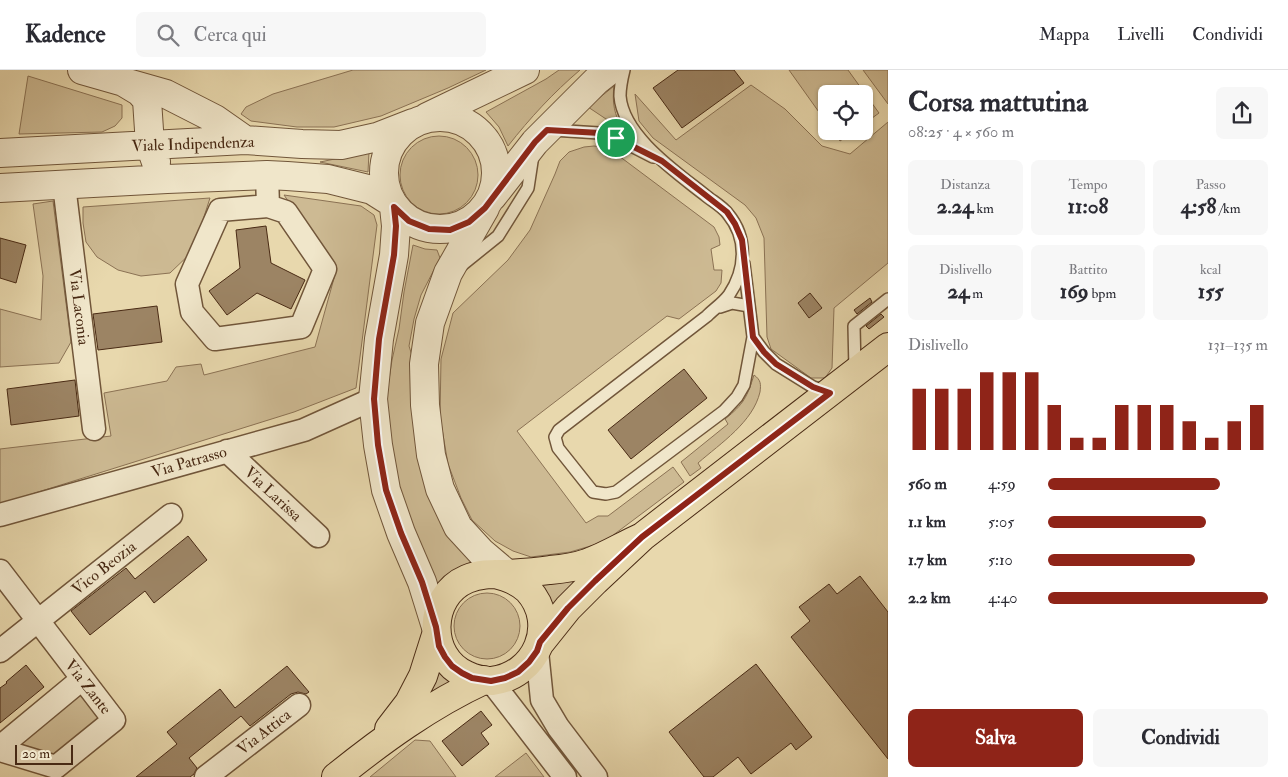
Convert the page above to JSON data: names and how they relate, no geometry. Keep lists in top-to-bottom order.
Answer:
{
  "streets": {
    "street": [
      "Viale Indipendenza",
      "Via Laconia",
      "Via Patrasso",
      "Via Larissa",
      "Vico Beozia",
      "Via Zante",
      "Via Attica"
    ]
  },
  "crossings": [
    ["Viale Indipendenza", "Via Laconia"],
    ["Via Patrasso", "Via Larissa"],
    ["Vico Beozia", "Via Zante"]
  ],
  "scale_bar": "20 m",
  "page": {
    "header": "Kadence",
    "search": "Cerca qui",
    "nav": ["Mappa", "Livelli", "Condividi"],
    "heading": ["Corsa mattutina", "08:25 · 4 × 560 m"],
    "stats": [
      ["Distanza", "2.24 km"],
      ["Tempo", "11:08"],
      ["Passo", "4:58 /km"],
      ["Dislivello", "24 m"],
      ["Battito", "169 bpm"],
      ["kcal", "155"]
    ],
    "chart": ["Dislivello", "131–135 m"],
    "list": [
      {
        "name": "560 m",
        "note": "4:59"
      },
      {
        "name": "1.1 km",
        "note": "5:05"
      },
      {
        "name": "1.7 km",
        "note": "5:10"
      },
      {
        "name": "2.2 km",
        "note": "4:40"
      }
    ],
    "buttons": ["Salva", "Condividi"],
    "scale": "20 m"
  }
}
